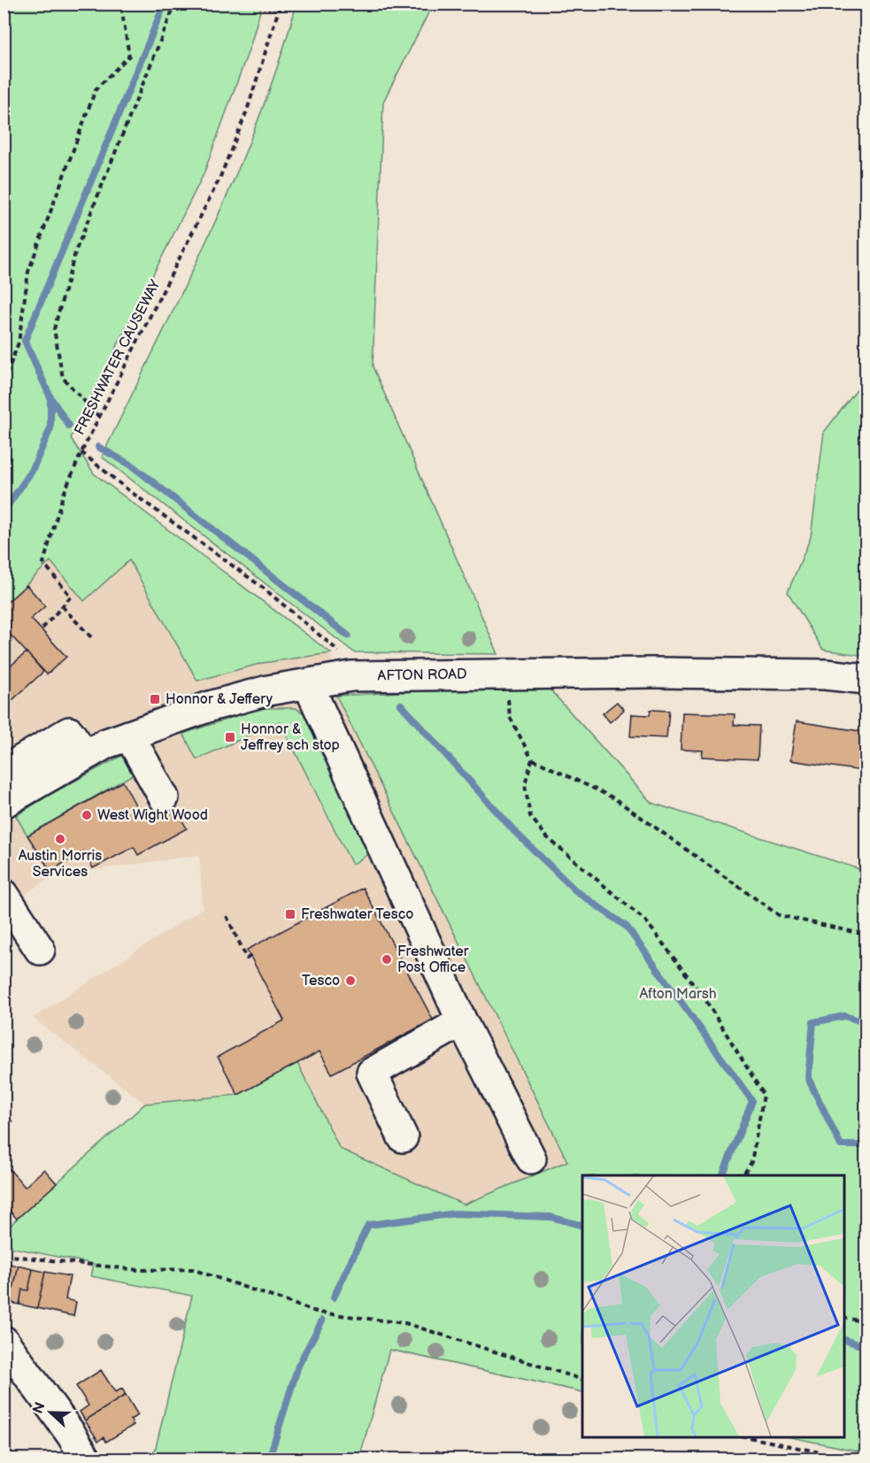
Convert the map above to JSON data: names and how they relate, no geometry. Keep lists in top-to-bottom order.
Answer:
{
  "streets": {
    "main road": ["AFTON ROAD"],
    "path": ["FRESHWATER CAUSEWAY"]
  },
  "crossings": [
    ["FRESHWATER CAUSEWAY", "AFTON ROAD"]
  ],
  "parks": ["Afton Marsh"],
  "places": {
    "transit": ["Honnor & Jeffery", "Honnor & Jeffrey sch stop", "Freshwater Tesco"],
    "other": [
      "West Wight Wood",
      "Austin Morris Services",
      "Freshwater Post Office",
      "Tesco"
    ]
  },
  "north": "left"
}
